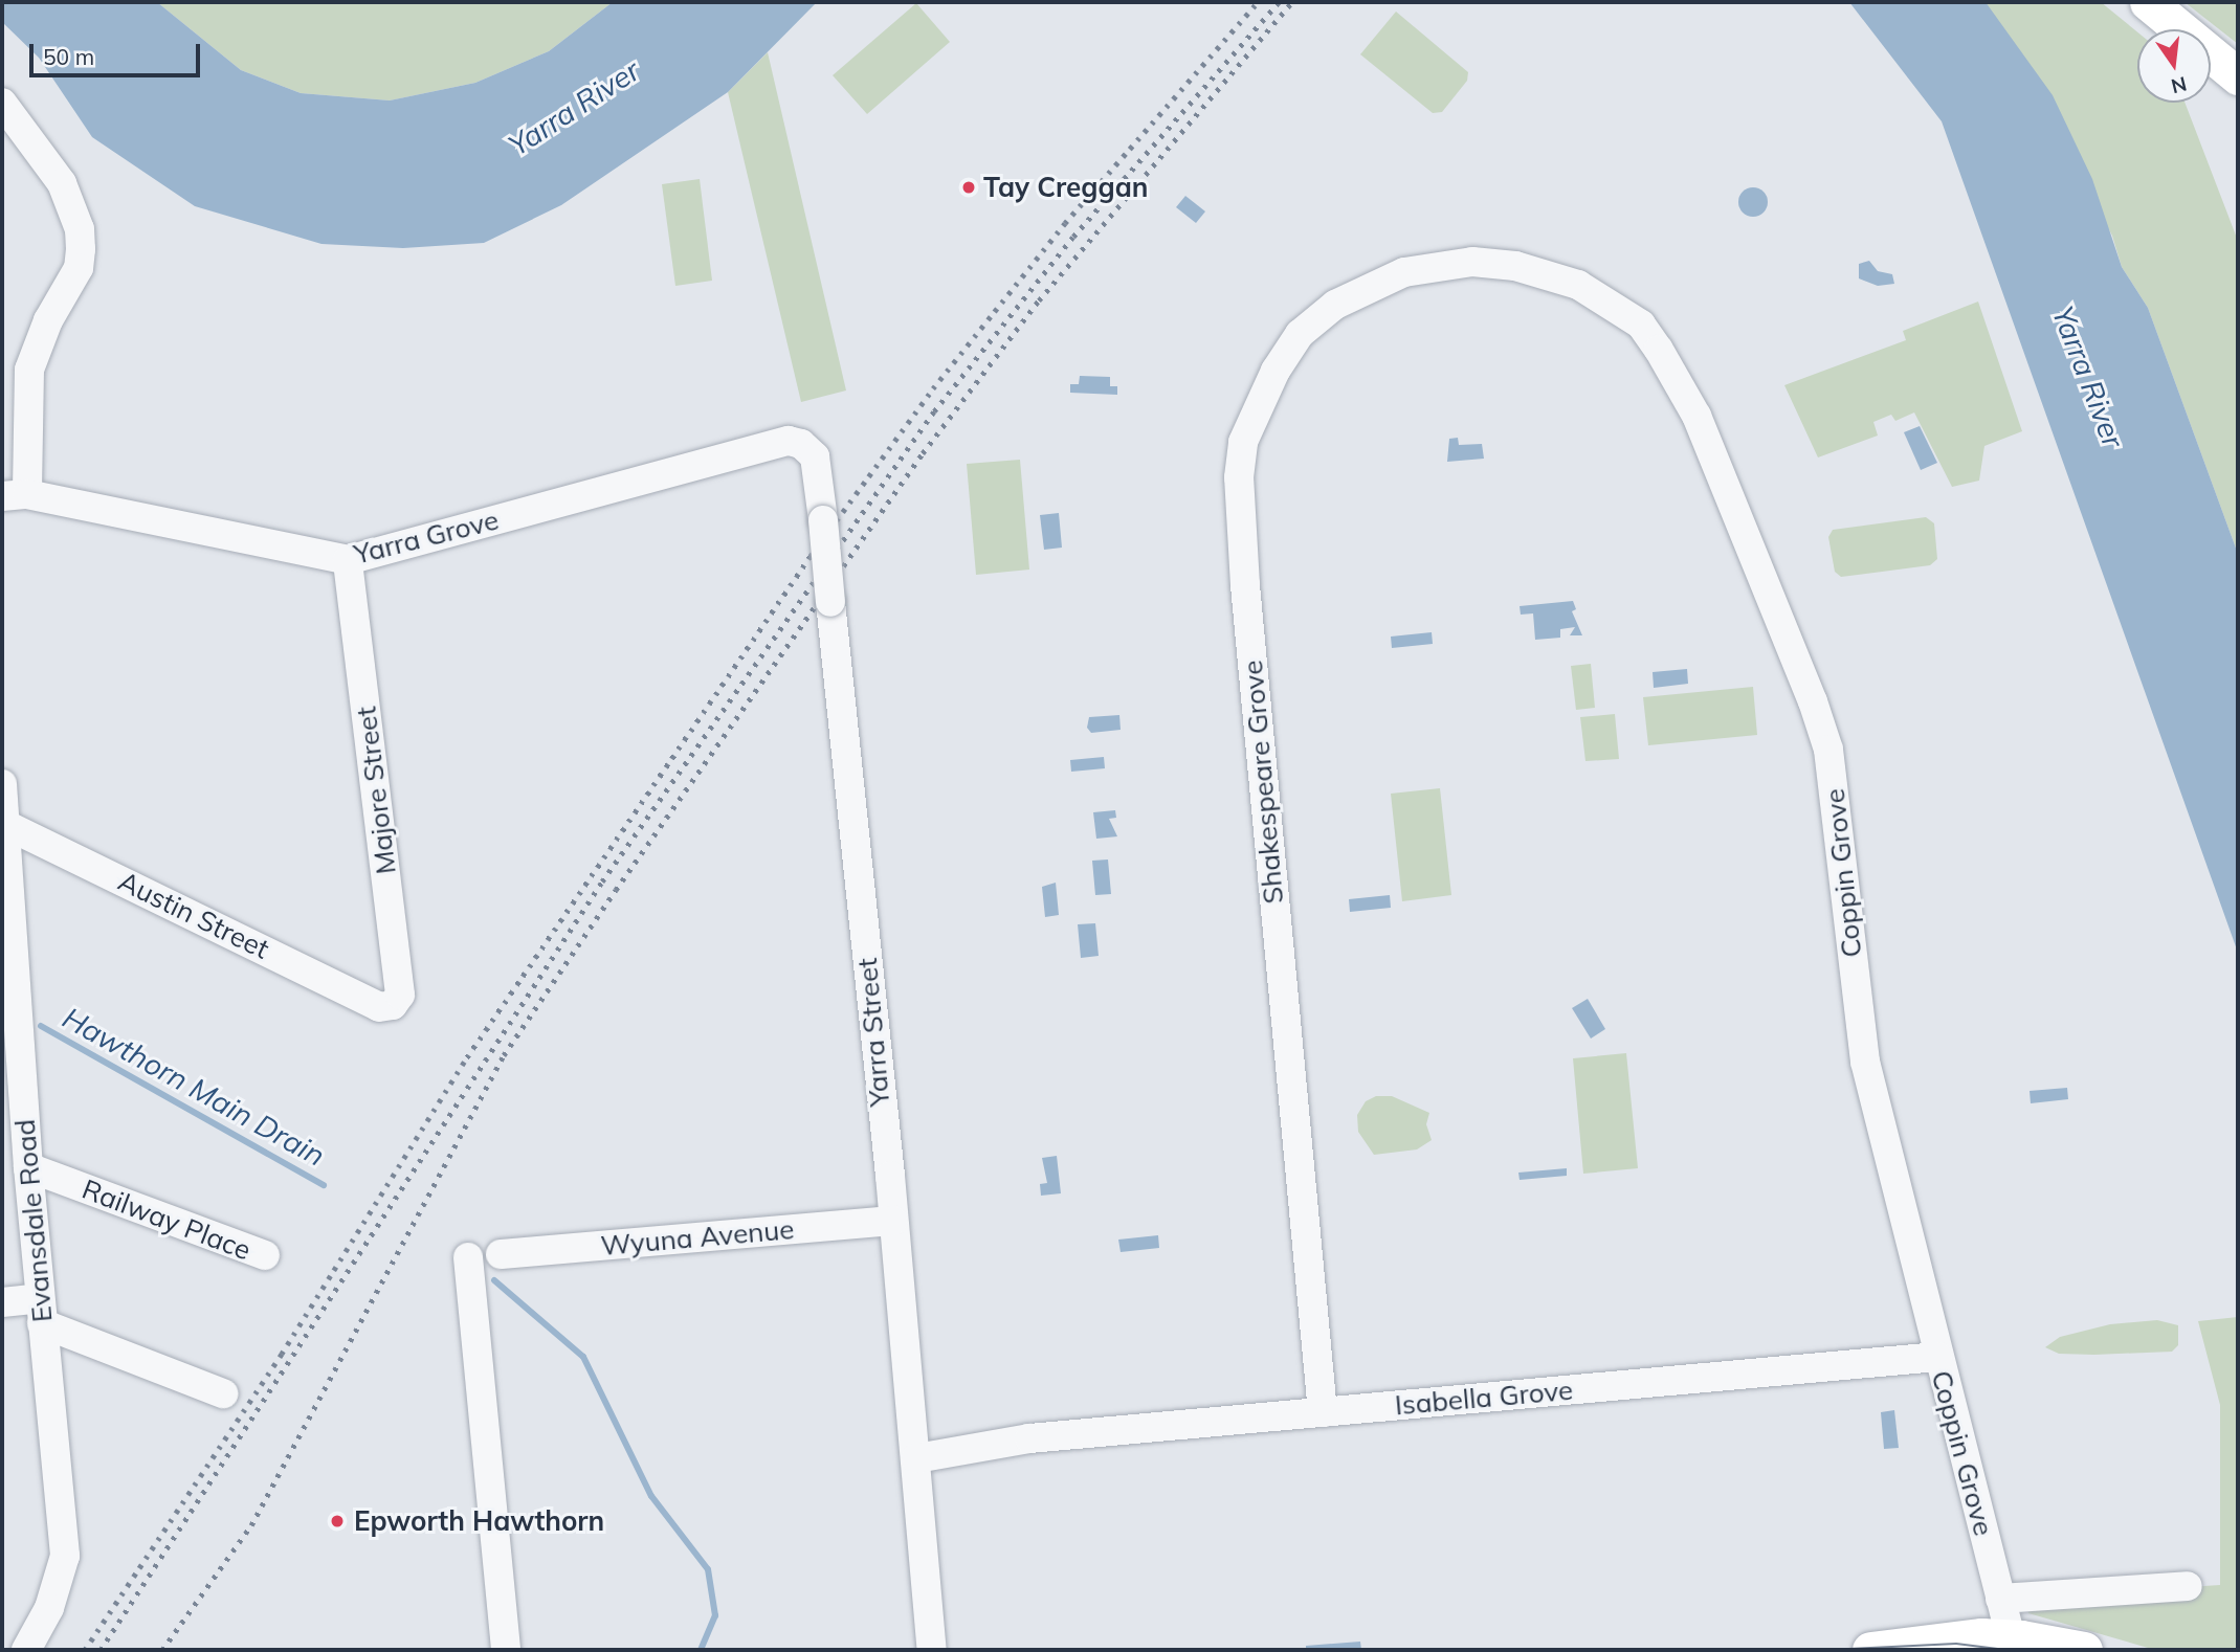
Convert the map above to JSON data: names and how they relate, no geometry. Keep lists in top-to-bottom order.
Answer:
{
  "streets": {
    "street": [
      "Yarra Grove",
      "Shakespeare Grove",
      "Majore Street",
      "Coppin Grove",
      "Austin Street",
      "Yarra Street",
      "Railway Place",
      "Evansdale Road",
      "Wyuna Avenue",
      "Isabella Grove"
    ]
  },
  "crossings": [
    ["Yarra Grove", "Majore Street"],
    ["Yarra Grove", "Yarra Street"],
    ["Shakespeare Grove", "Coppin Grove"],
    ["Shakespeare Grove", "Isabella Grove"],
    ["Majore Street", "Austin Street"],
    ["Coppin Grove", "Isabella Grove"],
    ["Austin Street", "Evansdale Road"],
    ["Yarra Street", "Wyuna Avenue"],
    ["Yarra Street", "Isabella Grove"],
    ["Railway Place", "Evansdale Road"]
  ],
  "water": ["Yarra River", "Hawthorn Main Drain"],
  "places": ["Tay Creggan", "Epworth Hawthorn"],
  "scale_bar": "50 m",
  "north": "bottom"
}
